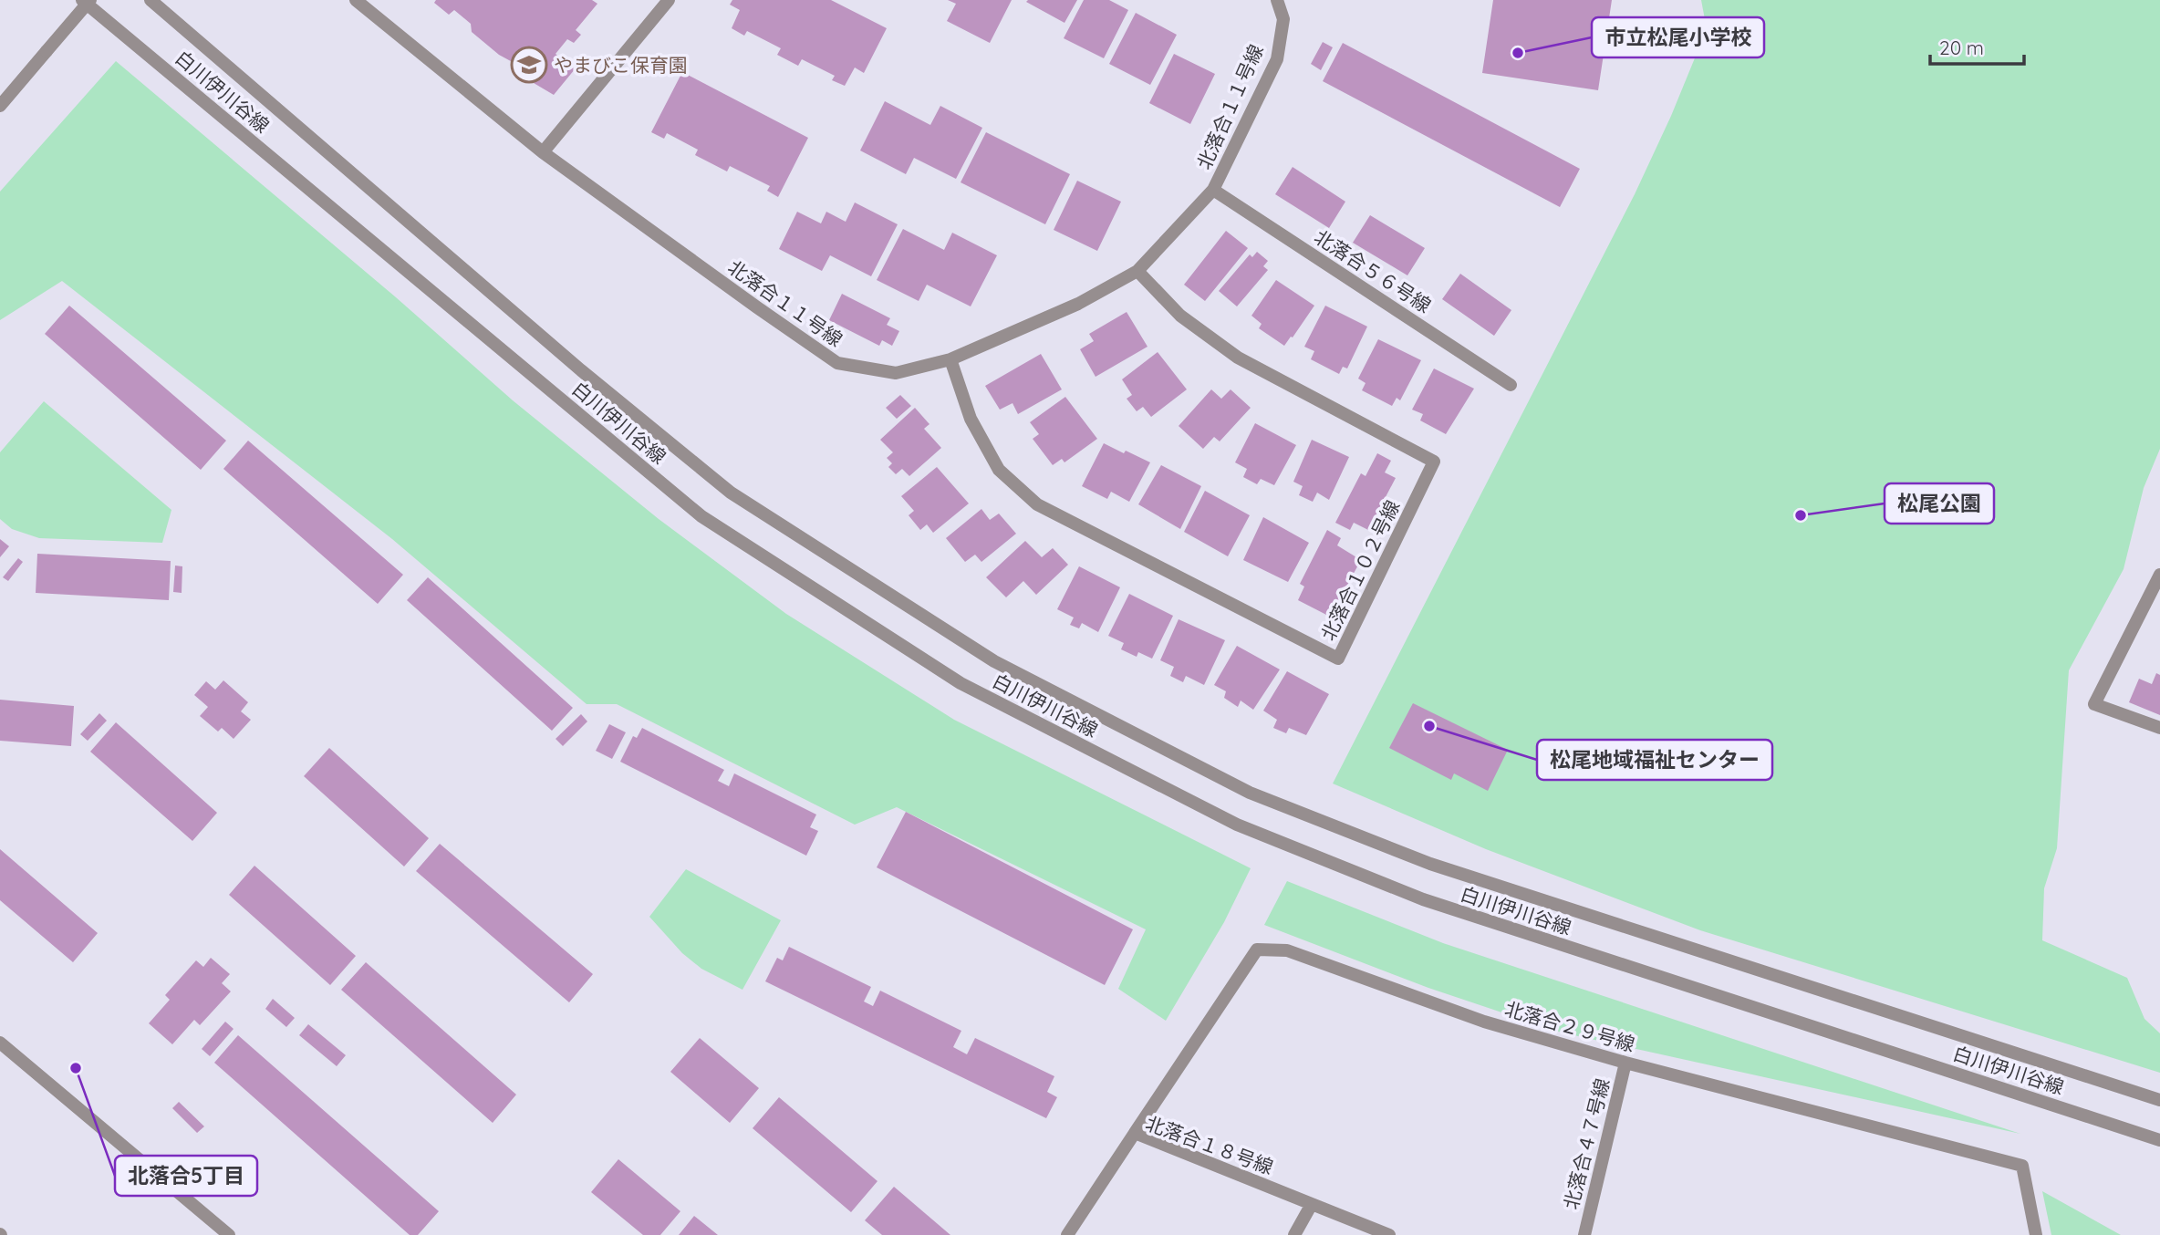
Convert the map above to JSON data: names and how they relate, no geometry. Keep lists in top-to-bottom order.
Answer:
{
  "streets": {
    "street": [
      "白川伊川谷線",
      "北落合１１号線",
      "北落合５６号線",
      "北落合１０２号線",
      "北落合２９号線",
      "北落合４７号線",
      "北落合１８号線"
    ]
  },
  "crossings": [
    ["北落合１１号線", "北落合５６号線"],
    ["北落合１１号線", "北落合１０２号線"],
    ["北落合２９号線", "北落合４７号線"],
    ["北落合２９号線", "北落合１８号線"]
  ],
  "places": {
    "other": [
      "市立松尾小学校",
      "松尾公園",
      "松尾地域福祉センター",
      "北落合5丁目"
    ],
    "school or university": ["やまびこ保育園"]
  },
  "scale_bar": "20 m"
}
